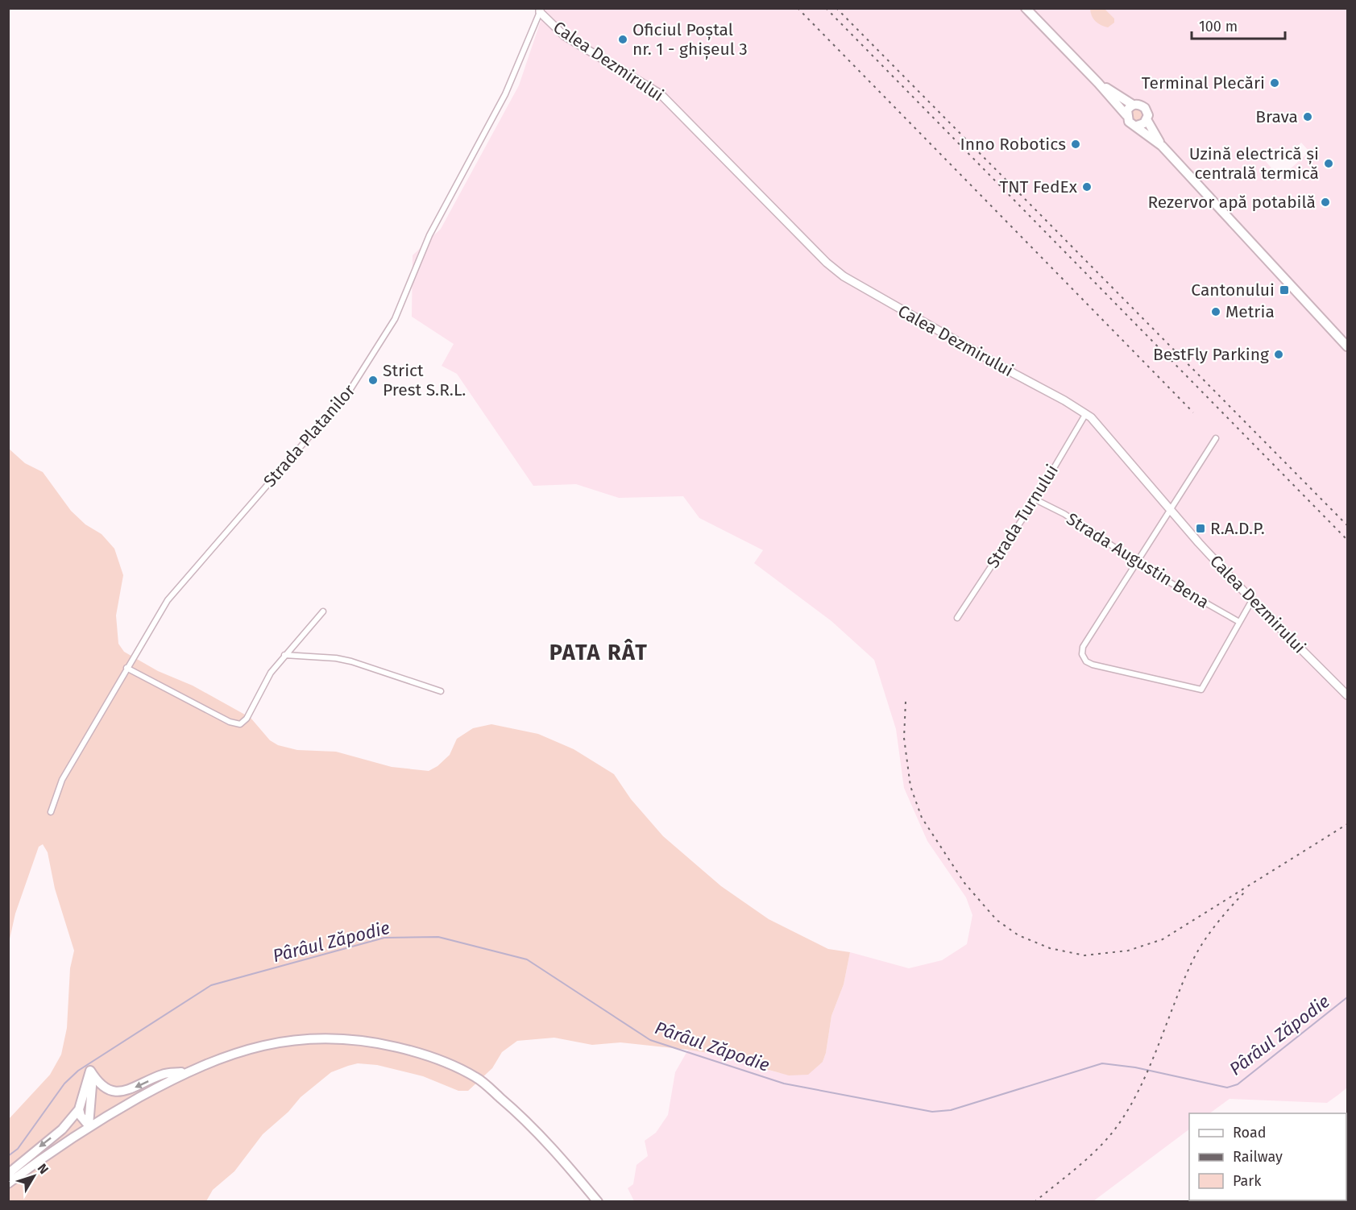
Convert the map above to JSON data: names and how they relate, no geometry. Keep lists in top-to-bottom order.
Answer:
{
  "streets": {
    "main road": ["Calea Dezmirului"],
    "street": ["Strada Platanilor", "Strada Turnului", "Strada Augustin Bena"]
  },
  "crossings": [
    ["Calea Dezmirului", "Strada Platanilor"],
    ["Calea Dezmirului", "Strada Turnului"],
    ["Strada Turnului", "Strada Augustin Bena"]
  ],
  "districts": ["PATA RÂT"],
  "water": ["Pârâul Zăpodie"],
  "places": {
    "other": [
      "Oficiul Poștal nr. 1 - ghișeul 3",
      "Terminal Plecări",
      "Brava",
      "Inno Robotics",
      "Uzină electrică și centrală termică",
      "TNT FedEx",
      "Rezervor apă potabilă",
      "Metria",
      "BestFly Parking",
      "Strict Prest S.R.L."
    ],
    "transit": ["Cantonului", "R.A.D.P."]
  },
  "legend": ["Road", "Railway", "Park"],
  "scale_bar": "100 m",
  "north": "top right"
}
